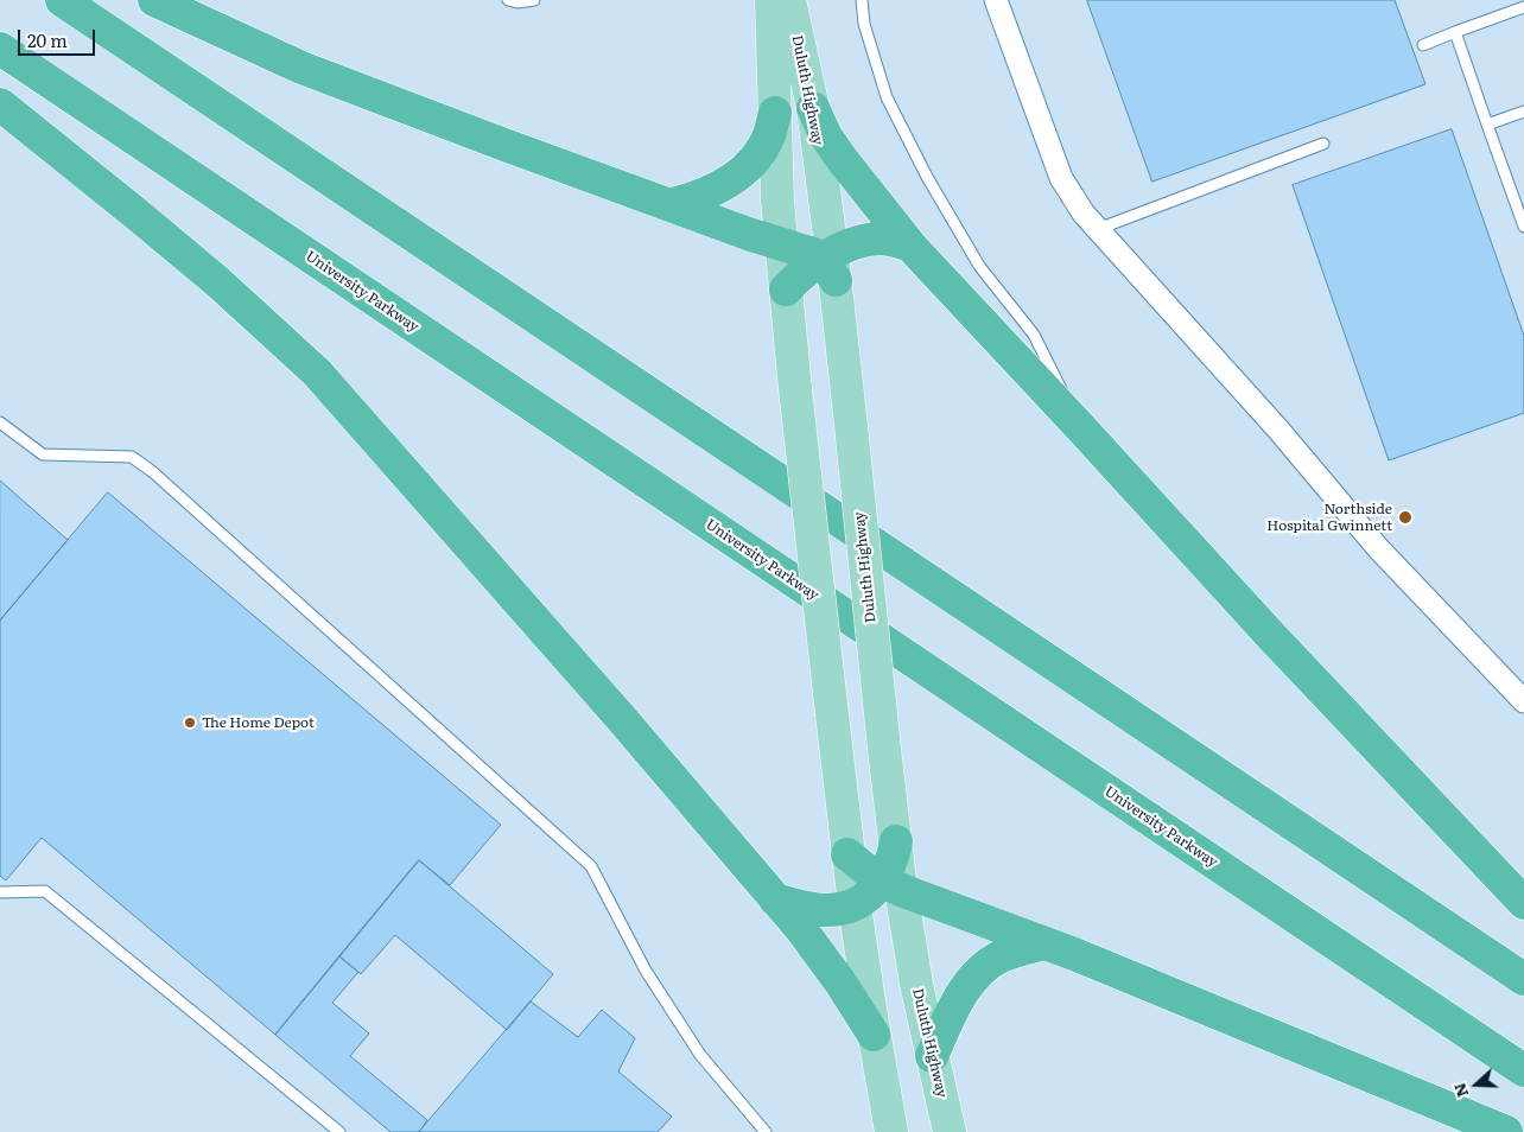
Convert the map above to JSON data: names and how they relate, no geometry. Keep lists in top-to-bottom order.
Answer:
{
  "streets": {
    "highway": ["University Parkway"],
    "main road": ["Duluth Highway"]
  },
  "places": ["Northside Hospital Gwinnett", "The Home Depot"],
  "scale_bar": "20 m",
  "north": "left"
}
